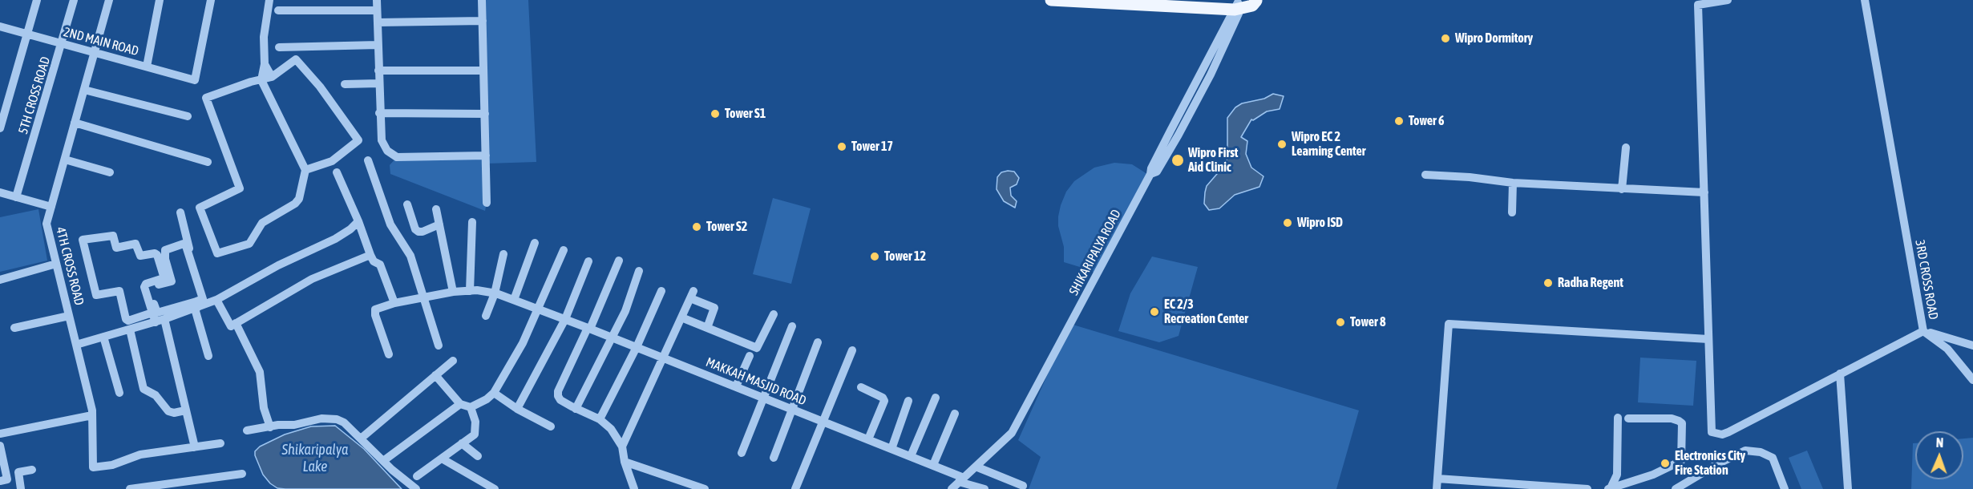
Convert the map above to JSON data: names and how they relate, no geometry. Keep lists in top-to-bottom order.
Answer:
{
  "streets": {
    "street": [
      "2ND MAIN ROAD",
      "5TH CROSS ROAD",
      "SHIKARIPALYA ROAD",
      "4TH CROSS ROAD",
      "3RD CROSS ROAD",
      "MAKKAH MASJID ROAD"
    ]
  },
  "crossings": [
    ["2ND MAIN ROAD", "5TH CROSS ROAD"],
    ["2ND MAIN ROAD", "4TH CROSS ROAD"],
    ["SHIKARIPALYA ROAD", "MAKKAH MASJID ROAD"]
  ],
  "water": ["Shikaripalya Lake"],
  "places": [
    "Wipro Dormitory",
    "Tower S1",
    "Tower 6",
    "Wipro EC 2 Learning Center",
    "Tower 17",
    "Wipro First Aid Clinic",
    "Wipro ISD",
    "Tower S2",
    "Tower 12",
    "Radha Regent",
    "EC 2/3 Recreation Center",
    "Tower 8",
    "Electronics City Fire Station"
  ],
  "north": "top"
}
